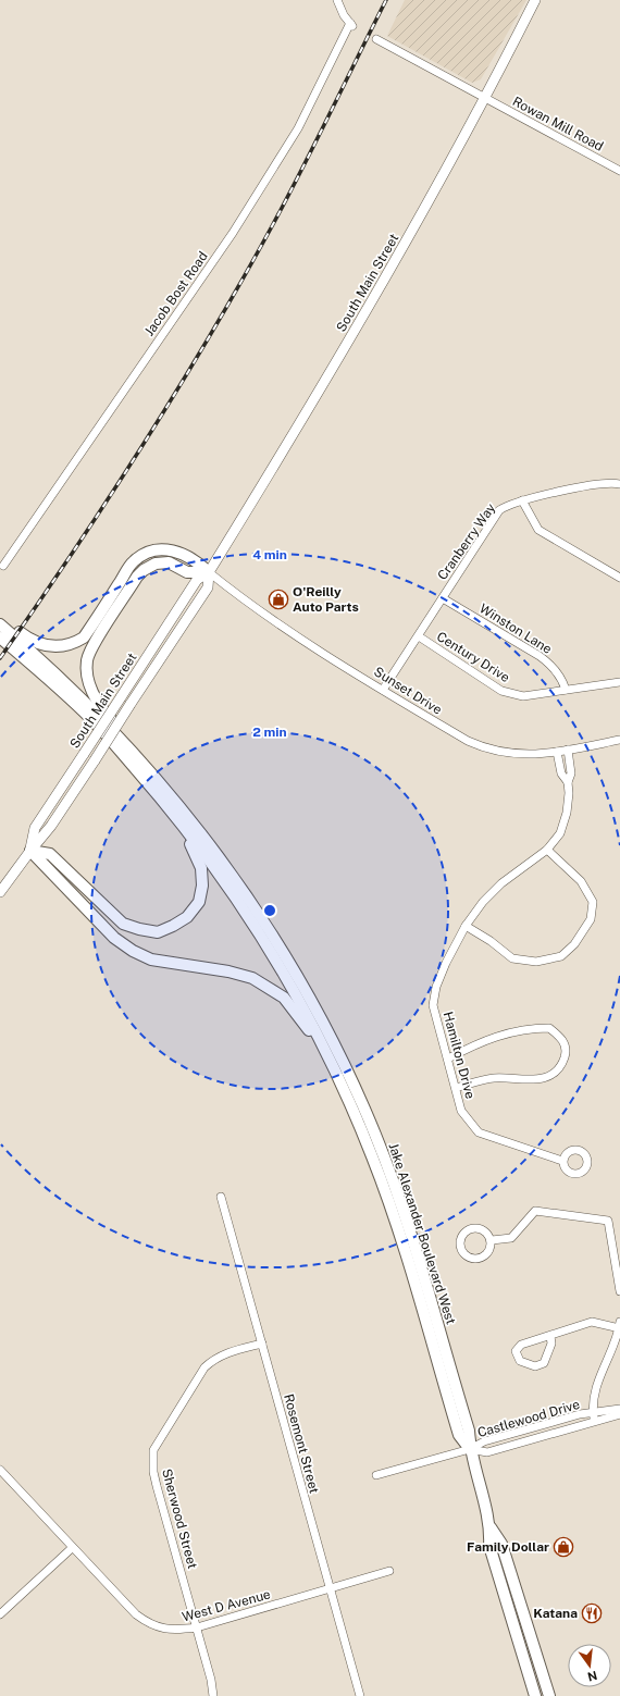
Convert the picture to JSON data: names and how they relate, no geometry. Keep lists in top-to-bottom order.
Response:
{
  "streets": {
    "highway": ["Jake Alexander Boulevard West"],
    "main road": ["South Main Street"],
    "street": [
      "Rowan Mill Road",
      "Jacob Bost Road",
      "Cranberry Way",
      "Winston Lane",
      "Century Drive",
      "Sunset Drive",
      "Hamilton Drive",
      "Castlewood Drive",
      "Rosemont Street",
      "Sherwood Street",
      "West D Avenue"
    ]
  },
  "crossings": [
    ["Rowan Mill Road", "South Main Street"],
    ["South Main Street", "Sunset Drive"],
    ["Cranberry Way", "Winston Lane"],
    ["Cranberry Way", "Century Drive"],
    ["Cranberry Way", "Sunset Drive"],
    ["Winston Lane", "Century Drive"],
    ["Sunset Drive", "Hamilton Drive"],
    ["Jake Alexander Boulevard West", "Castlewood Drive"],
    ["Rosemont Street", "Sherwood Street"],
    ["Rosemont Street", "West D Avenue"],
    ["Sherwood Street", "West D Avenue"]
  ],
  "places": {
    "shop": ["O'Reilly Auto Parts", "Family Dollar"],
    "restaurant": ["Katana"]
  },
  "north": "bottom",
  "rings": ["4 min", "2 min"]
}
